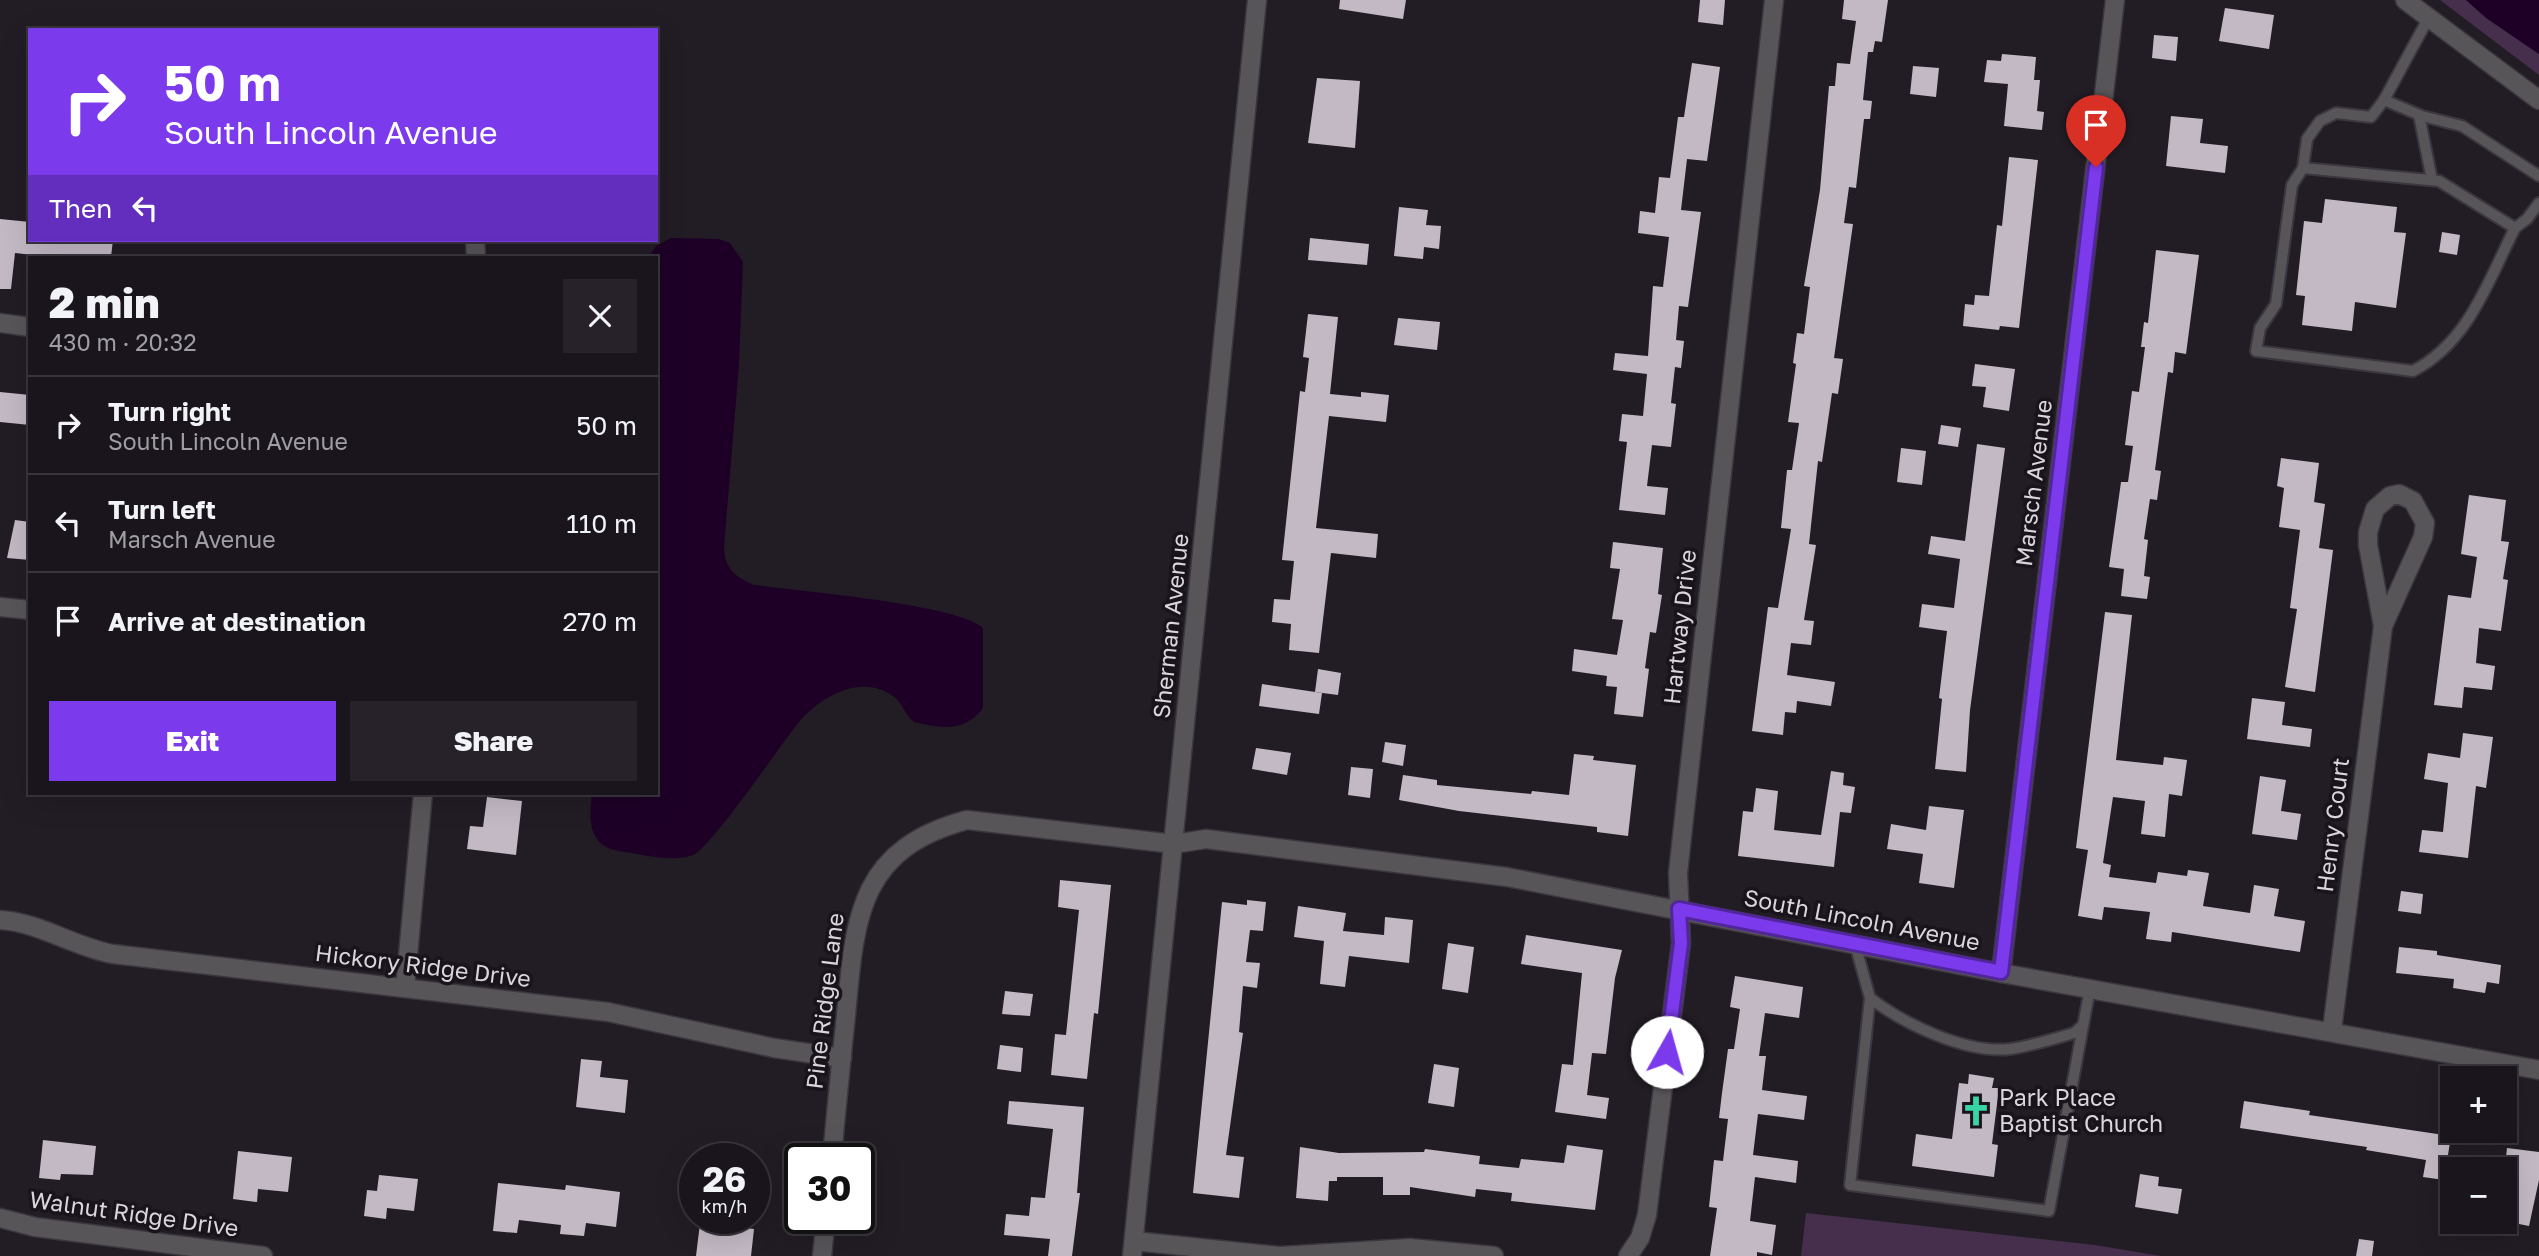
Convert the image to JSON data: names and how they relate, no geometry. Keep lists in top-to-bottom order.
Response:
{
  "streets": {
    "street": [
      "Marsch Avenue",
      "Sherman Avenue",
      "Hartway Drive",
      "Henry Court",
      "South Lincoln Avenue",
      "Hickory Ridge Drive",
      "Pine Ridge Lane",
      "Walnut Ridge Drive"
    ]
  },
  "crossings": [
    ["Marsch Avenue", "South Lincoln Avenue"],
    ["Sherman Avenue", "South Lincoln Avenue"],
    ["Sherman Avenue", "Pine Ridge Lane"],
    ["Hartway Drive", "South Lincoln Avenue"],
    ["Henry Court", "South Lincoln Avenue"],
    ["South Lincoln Avenue", "Pine Ridge Lane"],
    ["Hickory Ridge Drive", "Pine Ridge Lane"]
  ],
  "places": {
    "church": ["Park Place Baptist Church"]
  },
  "page": {
    "turn": ["50 m", "South Lincoln Avenue"],
    "then": "Then",
    "heading": ["2 min", "430 m · 20:32"],
    "list": [
      {
        "name": "Turn right",
        "note": "South Lincoln Avenue",
        "value": "50 m"
      },
      {
        "name": "Turn left",
        "note": "Marsch Avenue",
        "value": "110 m"
      },
      {
        "name": "Arrive at destination",
        "value": "270 m"
      }
    ],
    "buttons": ["Exit", "Share"],
    "map_buttons": ["+", "−"],
    "speed": "26 km/h",
    "limit": "30"
  }
}
